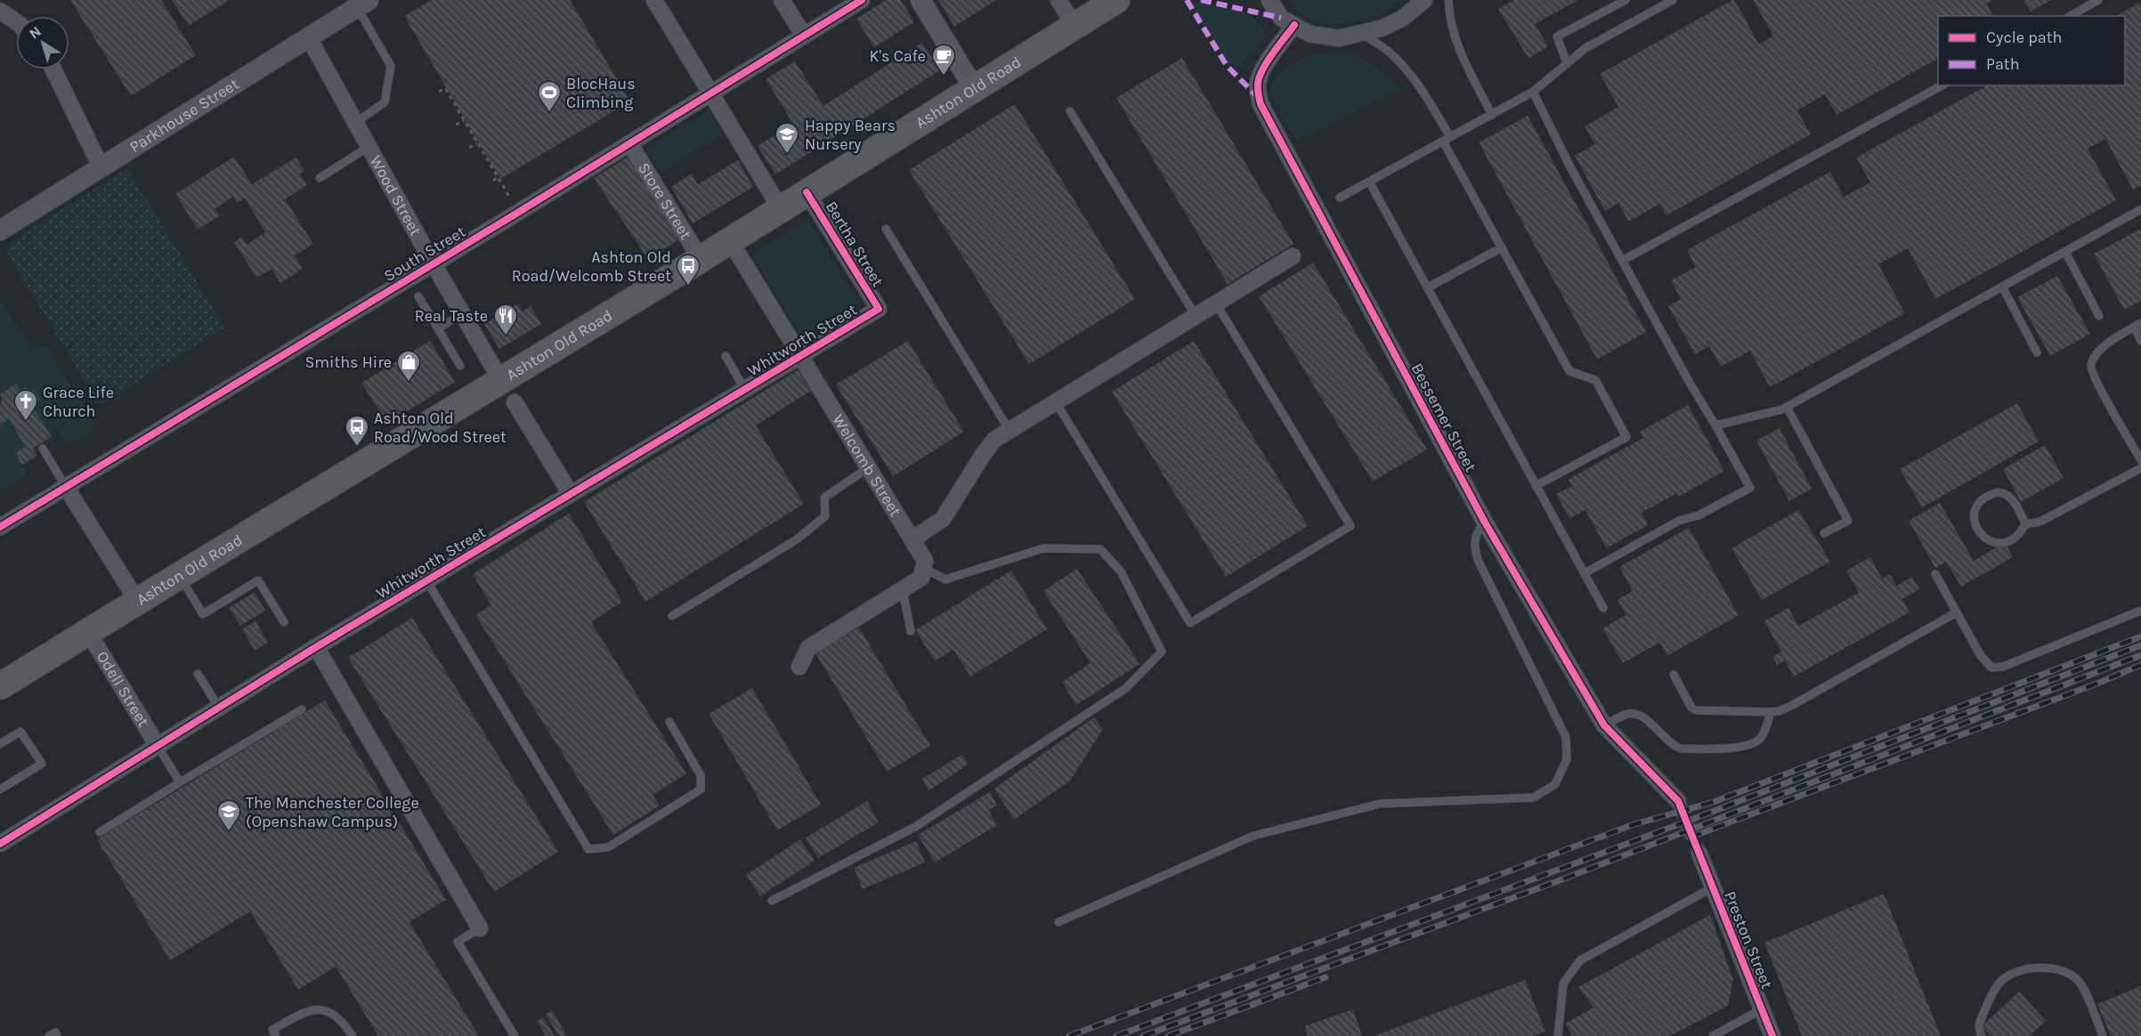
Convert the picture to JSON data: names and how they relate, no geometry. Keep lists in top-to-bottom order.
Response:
{
  "streets": {
    "highway": ["Ashton Old Road"],
    "street": [
      "Parkhouse Street",
      "Wood Street",
      "Store Street",
      "Bertha Street",
      "South Street",
      "Whitworth Street",
      "Bessemer Street",
      "Welcomb Street",
      "Odell Street",
      "Preston Street"
    ]
  },
  "crossings": [
    ["Ashton Old Road", "Wood Street"],
    ["Ashton Old Road", "Store Street"],
    ["Ashton Old Road", "Bertha Street"],
    ["Ashton Old Road", "Welcomb Street"],
    ["Ashton Old Road", "Odell Street"],
    ["Parkhouse Street", "Wood Street"],
    ["Wood Street", "South Street"],
    ["Wood Street", "Whitworth Street"],
    ["Store Street", "South Street"],
    ["Bertha Street", "Whitworth Street"],
    ["Whitworth Street", "Welcomb Street"],
    ["Whitworth Street", "Odell Street"]
  ],
  "places": {
    "cafe": ["K's Cafe"],
    "sports": ["BlocHaus Climbing"],
    "school or university": ["Happy Bears Nursery", "The Manchester College (Openshaw Campus)"],
    "bus stop": ["Ashton Old Road/Welcomb Street", "Ashton Old Road/Wood Street"],
    "restaurant": ["Real Taste"],
    "shop": ["Smiths Hire"],
    "church": ["Grace Life Church"]
  },
  "legend": ["Cycle path", "Path"],
  "north": "top left"
}
